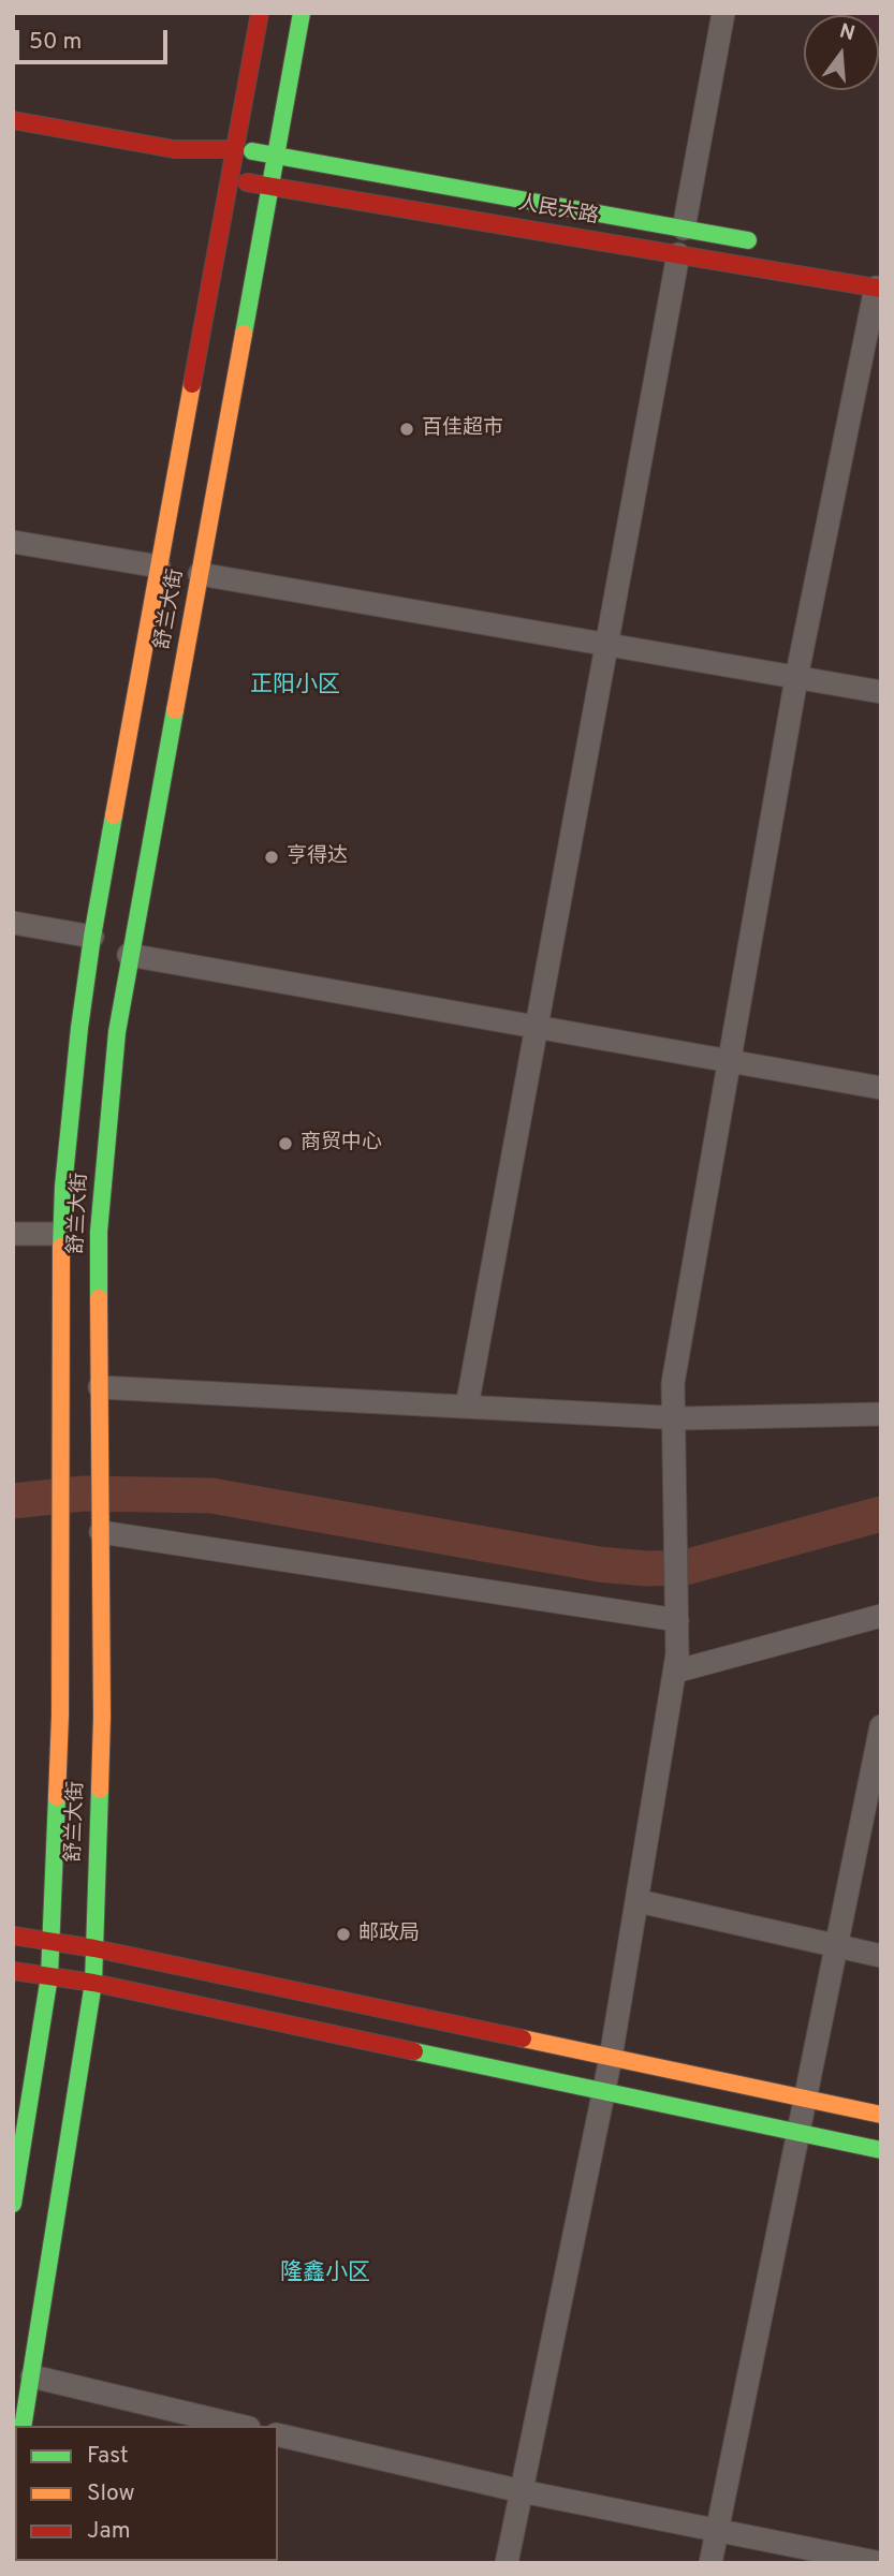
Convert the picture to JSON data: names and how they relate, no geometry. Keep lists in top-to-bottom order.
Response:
{
  "streets": {
    "main road": ["人民大路", "舒兰大街"]
  },
  "crossings": [
    ["人民大路", "舒兰大街"]
  ],
  "districts": ["正阳小区", "隆鑫小区"],
  "places": [
    "百佳超市",
    "亨得达",
    "商贸中心",
    "邮政局"
  ],
  "legend": ["Fast", "Slow", "Jam"],
  "scale_bar": "50 m",
  "north": "top"
}
